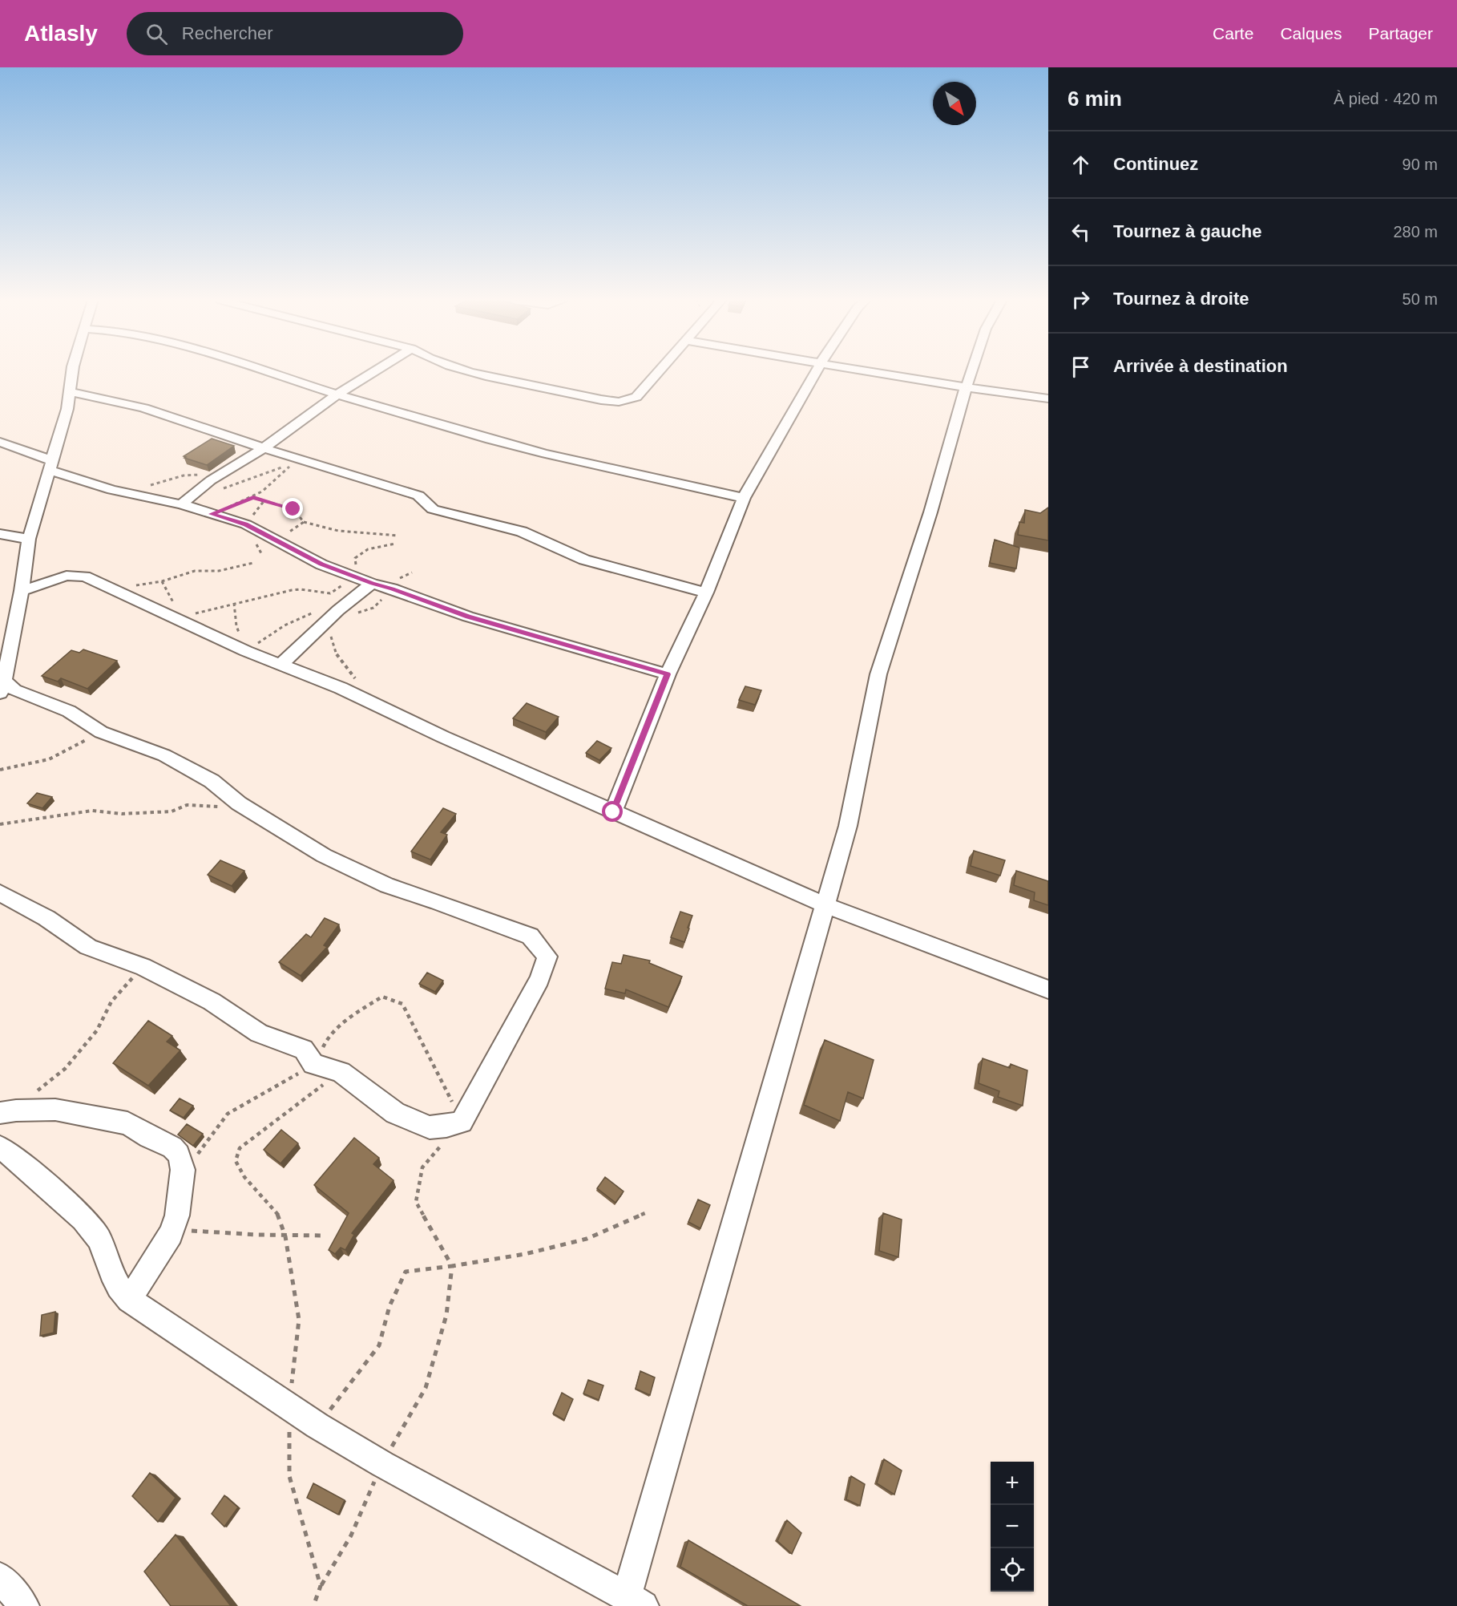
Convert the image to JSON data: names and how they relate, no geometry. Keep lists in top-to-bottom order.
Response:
{
  "north": "bottom right",
  "page": {
    "header": "Atlasly",
    "search": "Rechercher",
    "nav": ["Carte", "Calques", "Partager"],
    "heading": ["6 min", "À pied · 420 m"],
    "list": [
      ["Continuez", "90 m"],
      ["Tournez à gauche", "280 m"],
      ["Tournez à droite", "50 m"],
      "Arrivée à destination"
    ],
    "map_buttons": ["+", "−"]
  }
}
